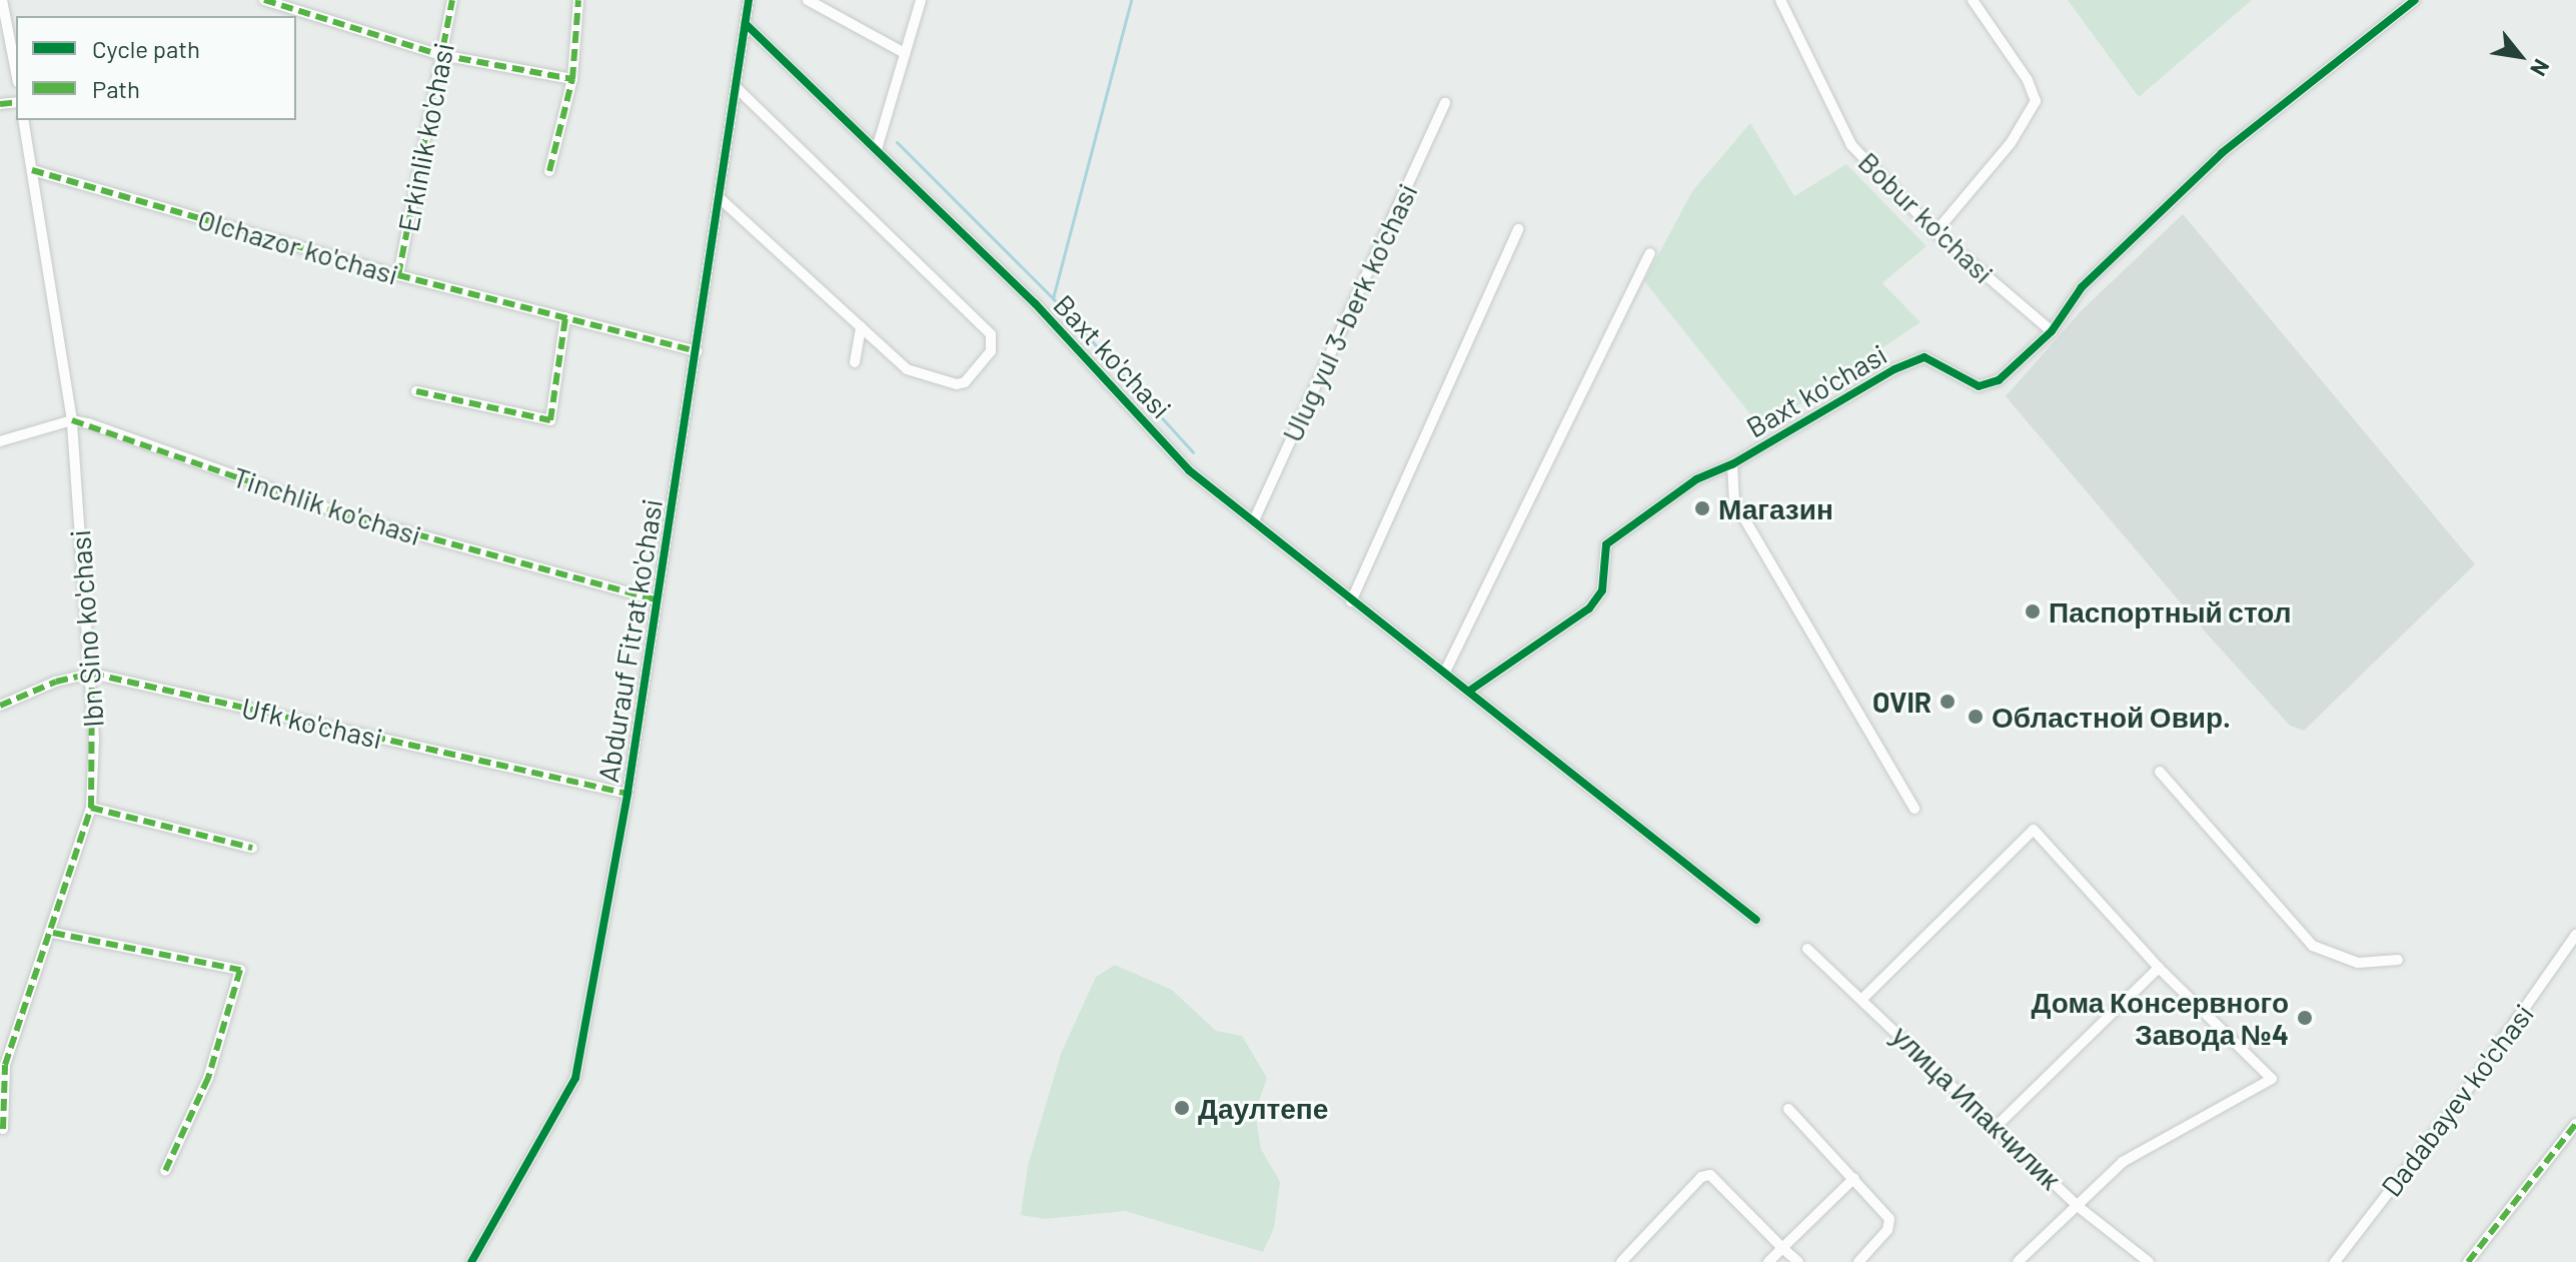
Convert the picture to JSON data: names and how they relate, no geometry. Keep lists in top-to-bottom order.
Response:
{
  "streets": {
    "street": [
      "Erkinlik ko'chasi",
      "Bobur ko'chasi",
      "Olchazor ko'chasi",
      "Ulug yul 3-berk ko'chasi",
      "Baxt ko'chasi",
      "Tinchlik ko'chasi",
      "Ibn Sino ko'chasi",
      "Abdurauf Fitrat ko'chasi",
      "Ufk ko'chasi",
      "Dadabayev ko'chasi",
      "улица Ипакчилик"
    ]
  },
  "crossings": [
    ["Erkinlik ko'chasi", "Olchazor ko'chasi"],
    ["Bobur ko'chasi", "Baxt ko'chasi"],
    ["Olchazor ko'chasi", "Ibn Sino ko'chasi"],
    ["Olchazor ko'chasi", "Abdurauf Fitrat ko'chasi"],
    ["Ulug yul 3-berk ko'chasi", "Baxt ko'chasi"],
    ["Baxt ko'chasi", "Abdurauf Fitrat ko'chasi"],
    ["Tinchlik ko'chasi", "Ibn Sino ko'chasi"],
    ["Tinchlik ko'chasi", "Abdurauf Fitrat ko'chasi"],
    ["Ibn Sino ko'chasi", "Ufk ko'chasi"],
    ["Abdurauf Fitrat ko'chasi", "Ufk ko'chasi"]
  ],
  "places": [
    "Магазин",
    "Паспортный стол",
    "OVIR",
    "Областной Овир.",
    "Дома Консервного Завода №4",
    "Даултепе"
  ],
  "legend": ["Cycle path", "Path"],
  "north": "bottom right"
}
